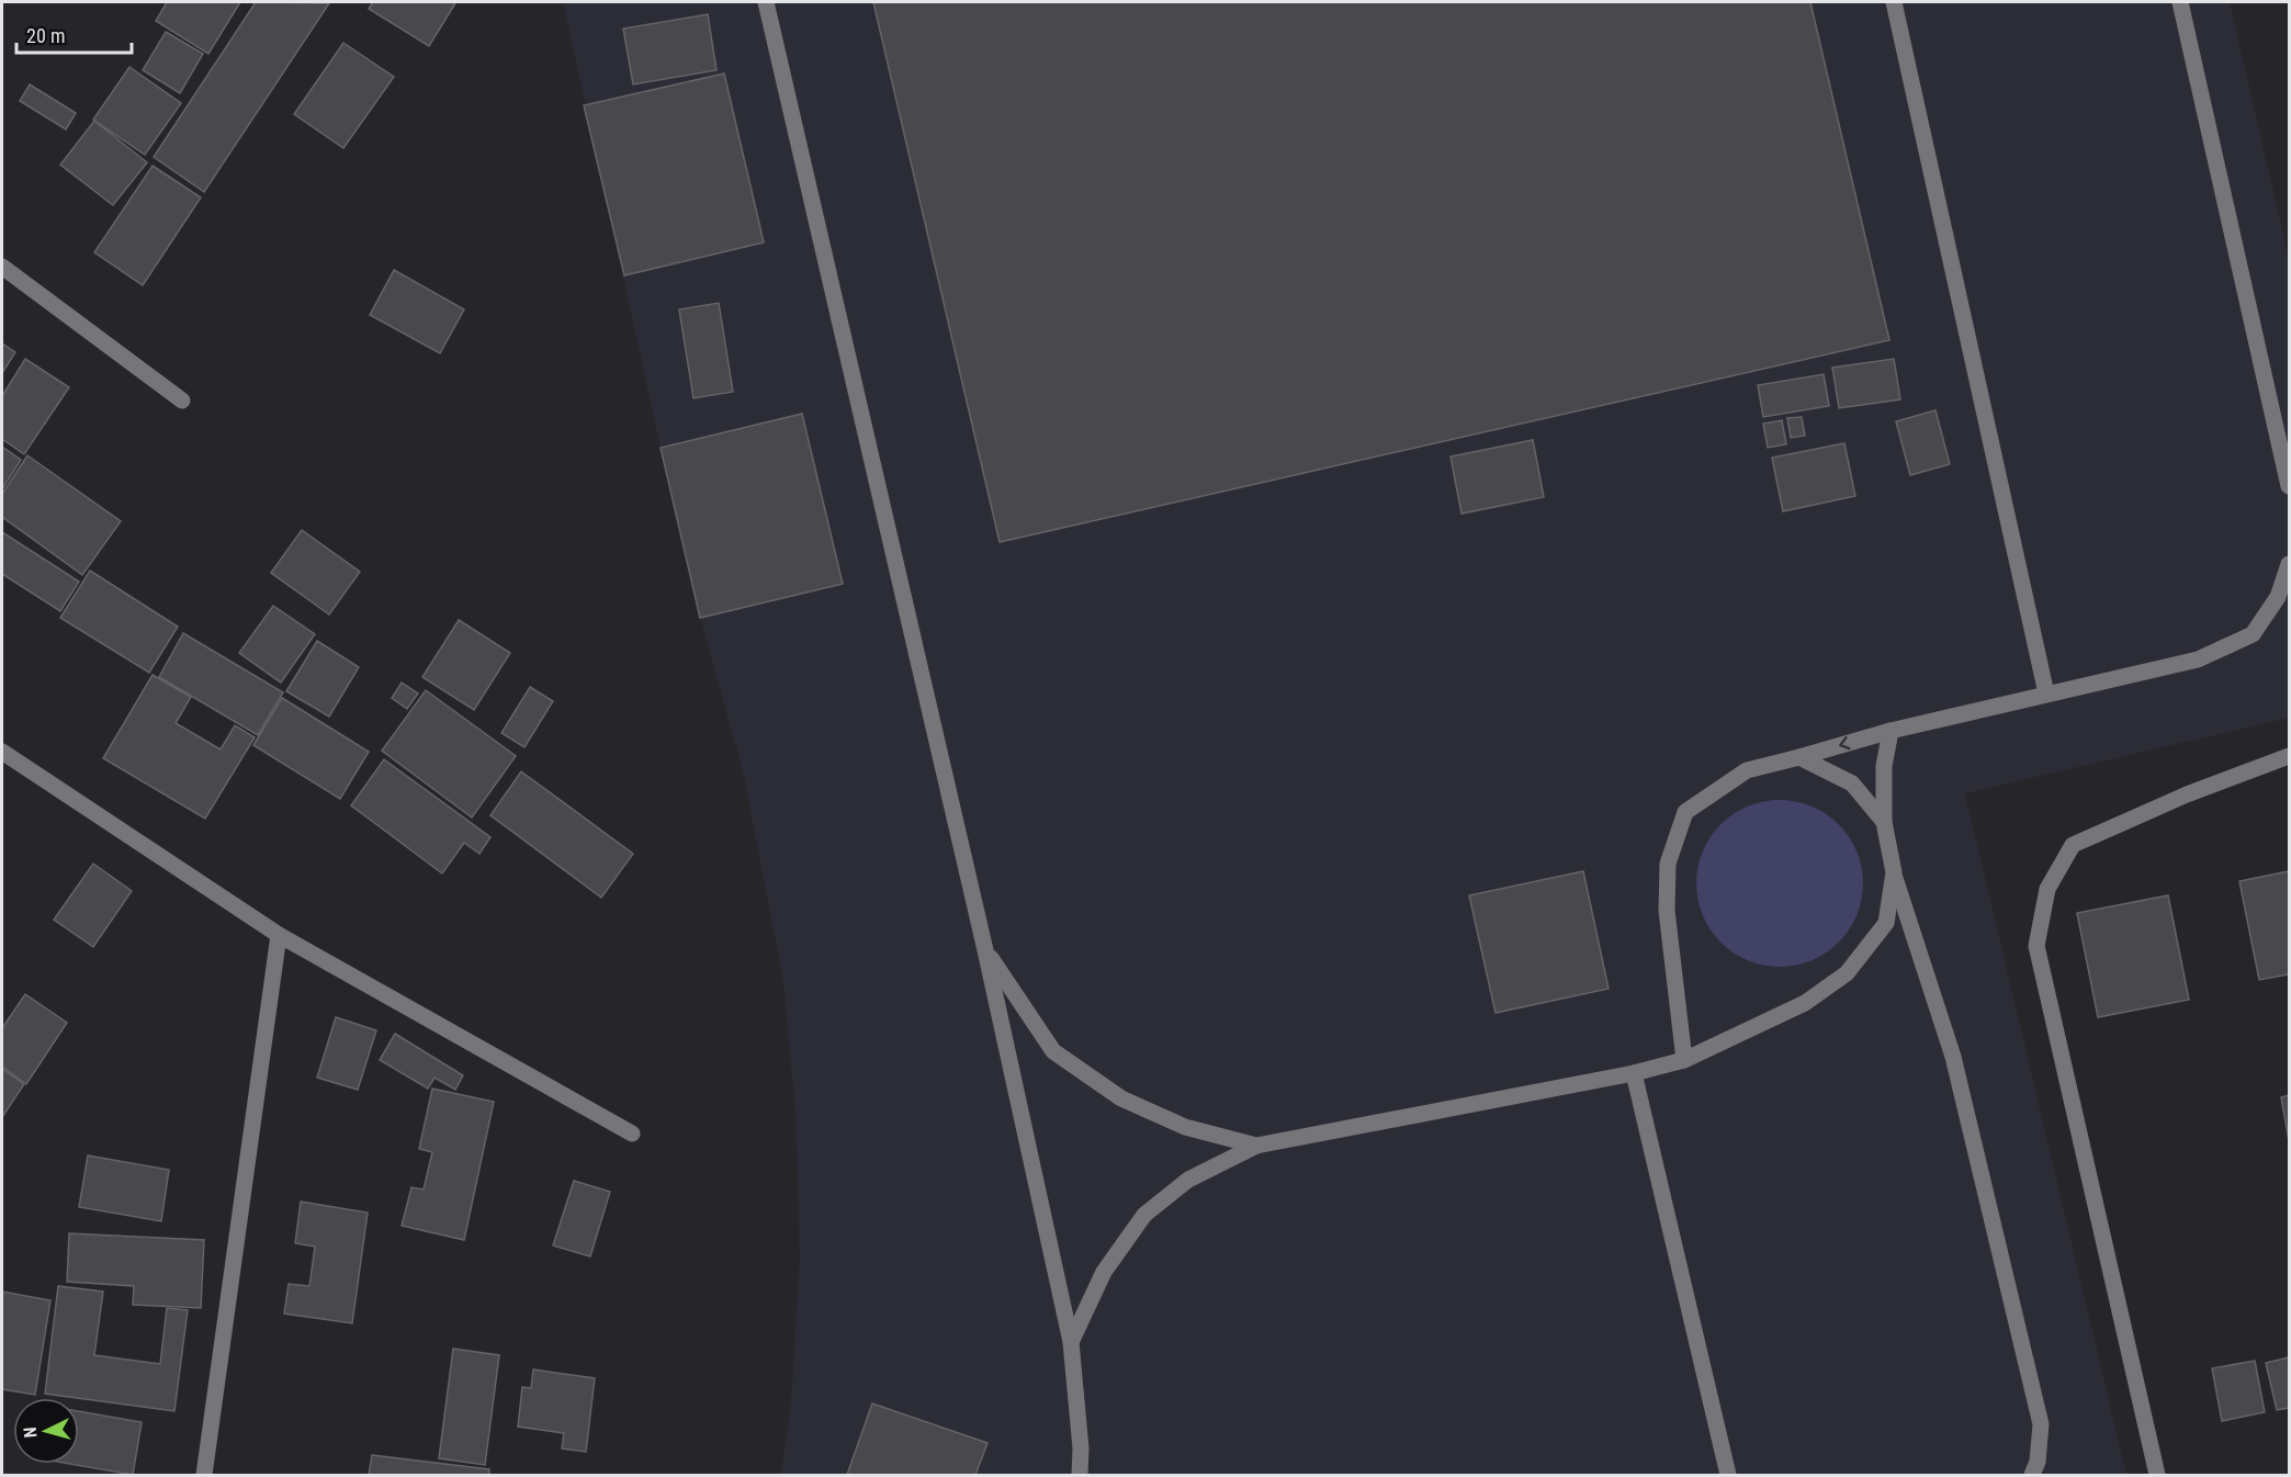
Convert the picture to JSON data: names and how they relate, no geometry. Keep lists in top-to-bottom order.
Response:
{
  "scale_bar": "20 m",
  "north": "left"
}
